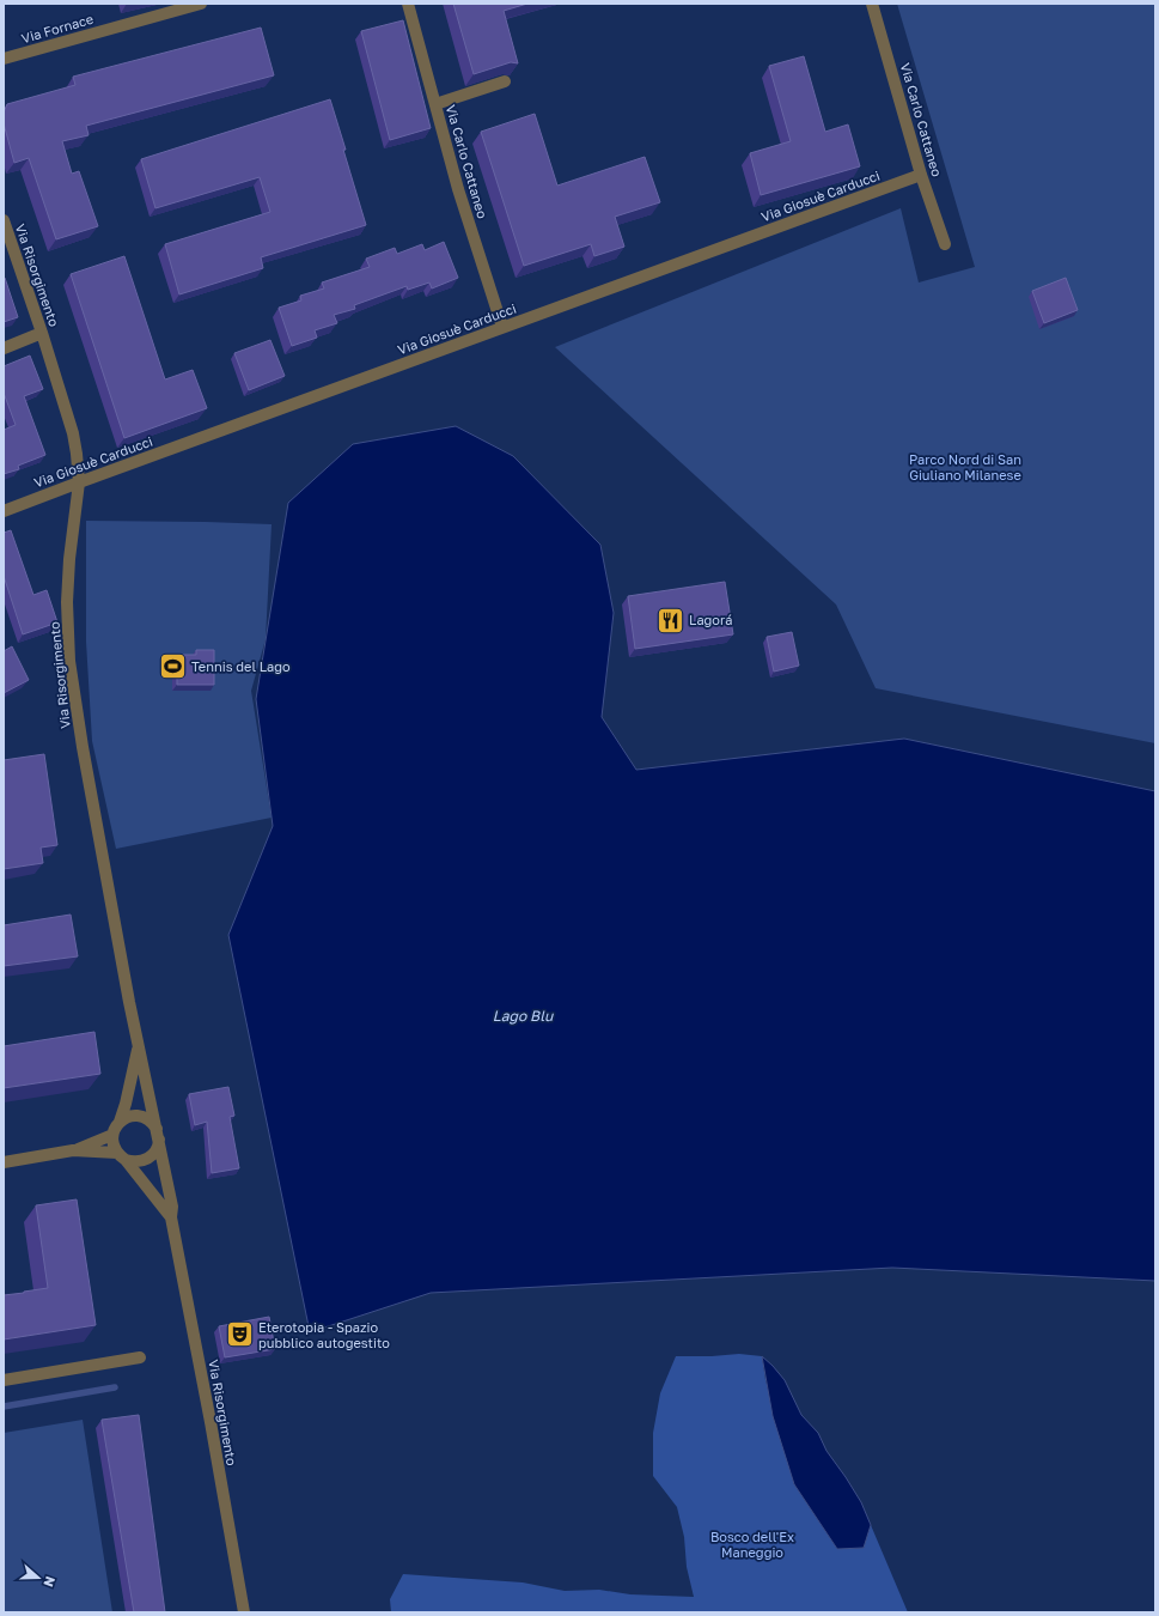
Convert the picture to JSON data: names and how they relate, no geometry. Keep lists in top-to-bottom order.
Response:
{
  "streets": {
    "street": [
      "Via Fornace",
      "Via Carlo Cattaneo",
      "Via Giosuè Carducci",
      "Via Risorgimento"
    ]
  },
  "crossings": [
    ["Via Carlo Cattaneo", "Via Giosuè Carducci"],
    ["Via Giosuè Carducci", "Via Risorgimento"]
  ],
  "water": ["Lago Blu"],
  "parks": ["Parco Nord di San Giuliano Milanese", "Bosco dell'Ex Maneggio"],
  "places": {
    "restaurant": ["Lagorá"],
    "sports": ["Tennis del Lago"],
    "theatre": ["Eterotopia - Spazio pubblico autogestito"]
  },
  "north": "right"
}
